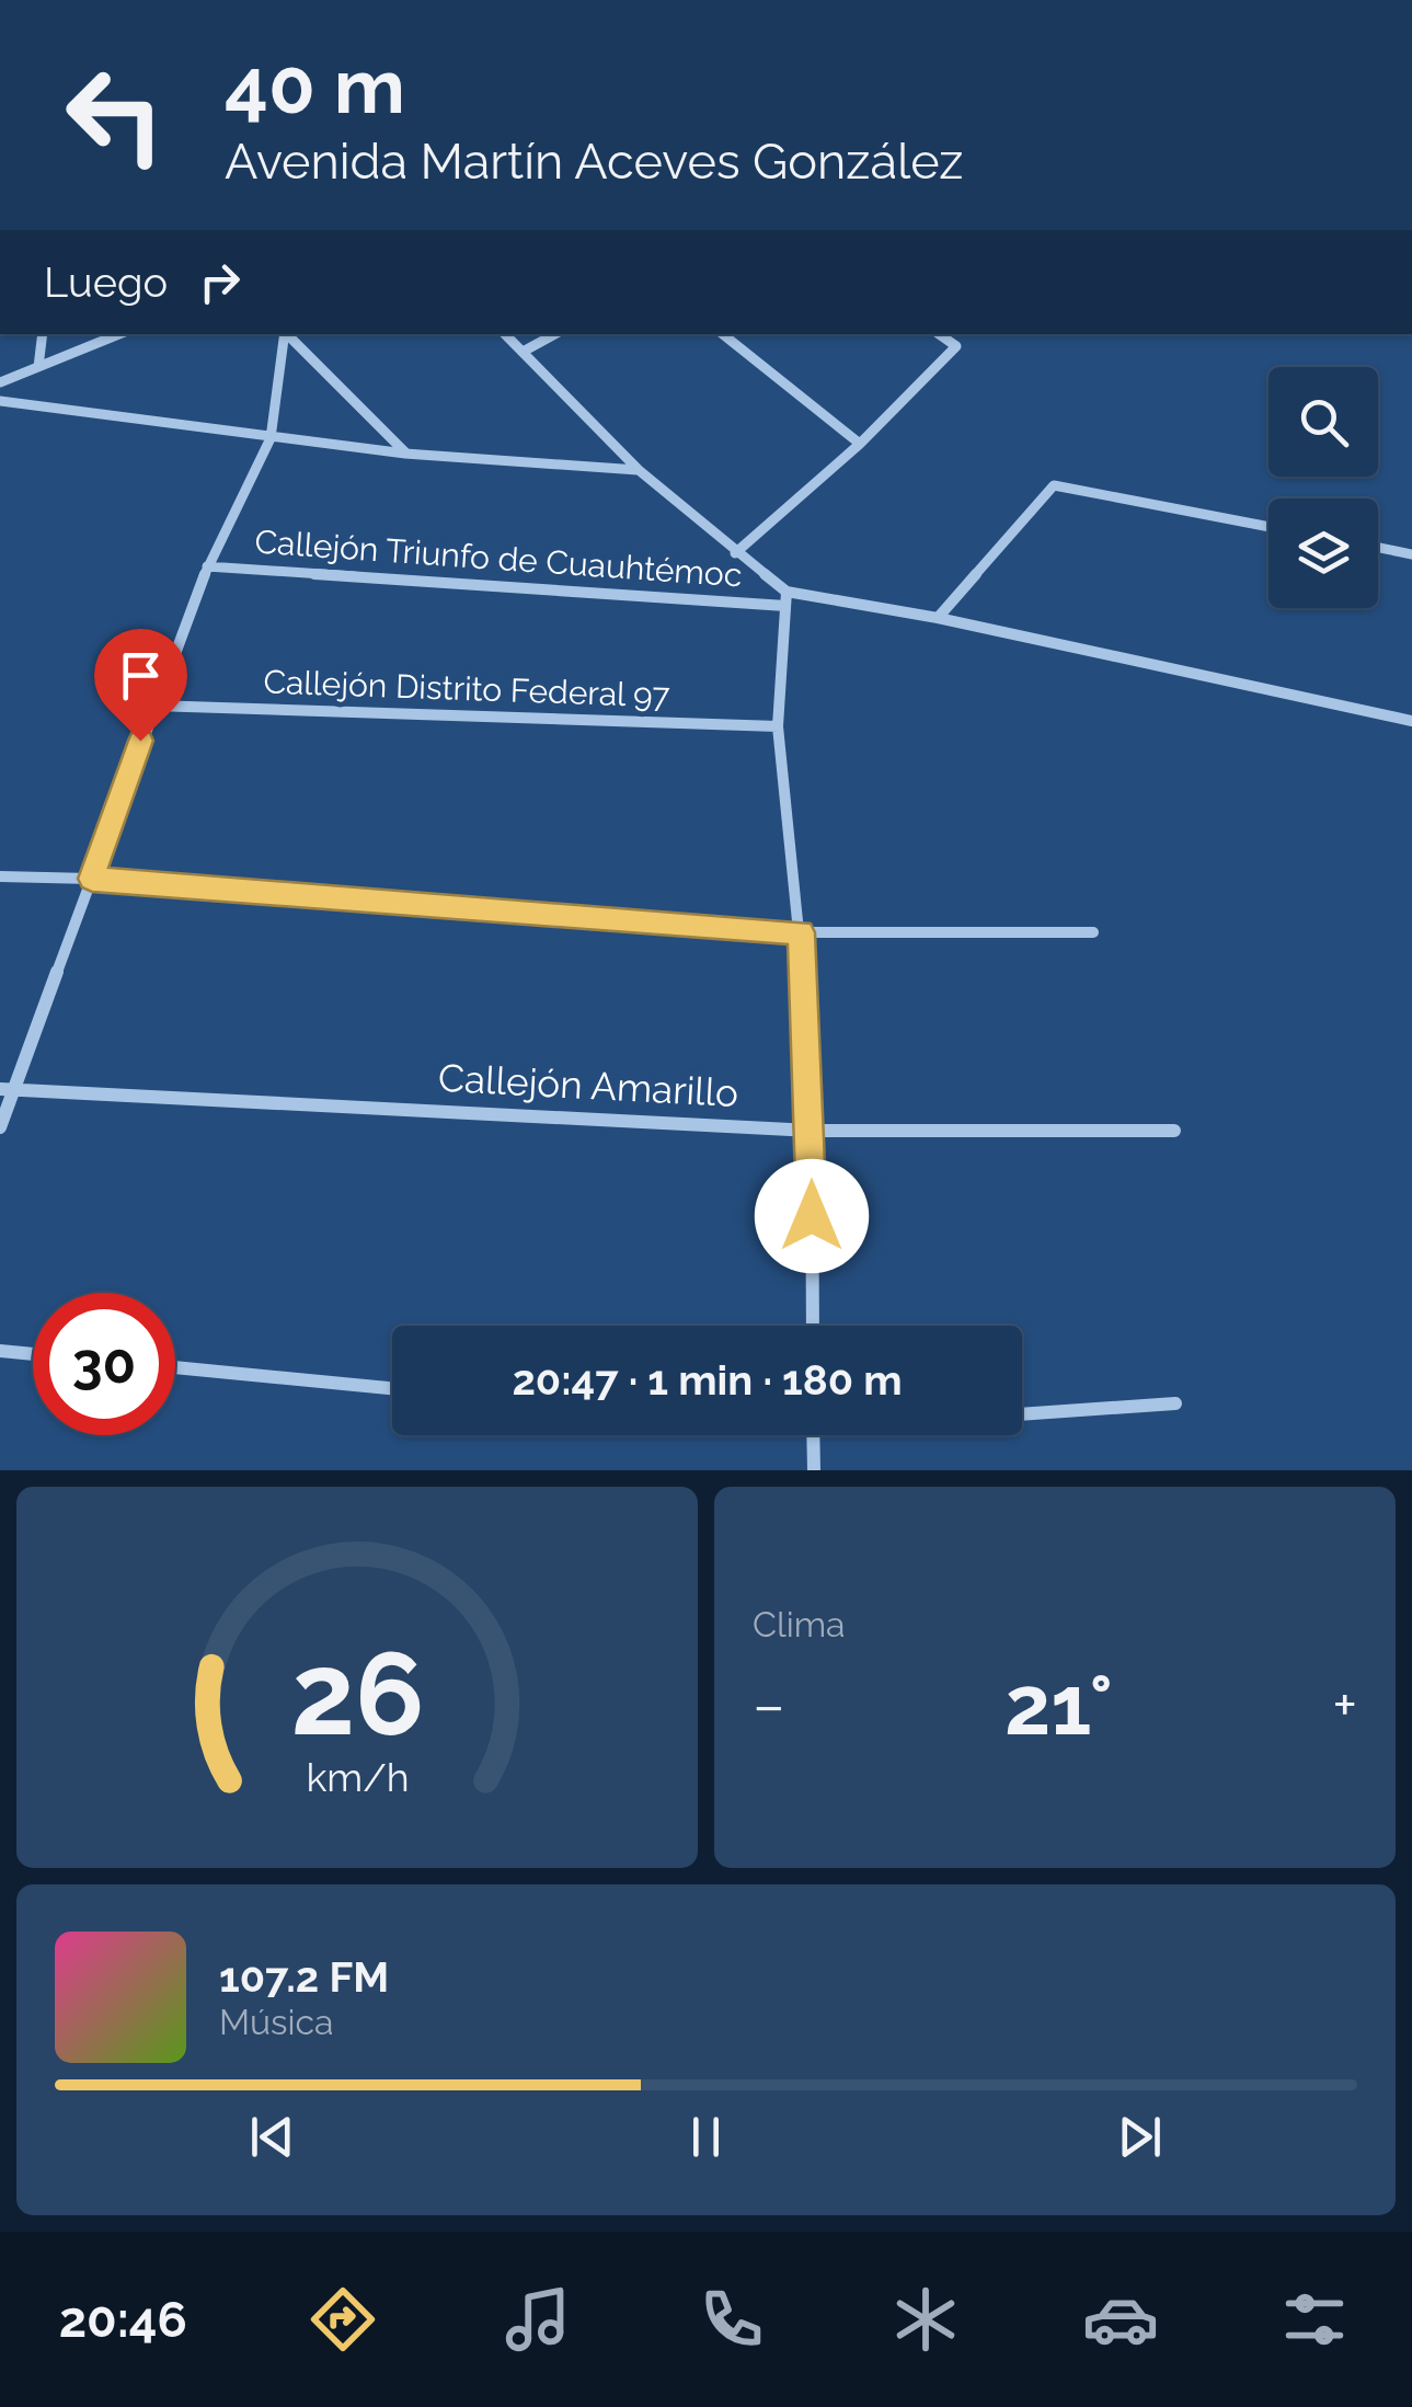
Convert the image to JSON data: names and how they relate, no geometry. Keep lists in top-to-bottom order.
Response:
{
  "streets": {
    "street": ["Callejón Triunfo de Cuauhtémoc", "Callejón Distrito Federal 97", "Callejón Amarillo"]
  },
  "page": {
    "turn": ["40 m", "Avenida Martín Aceves González"],
    "then": "Luego",
    "limit": "30",
    "trip": "20:47 · 1 min · 180 m",
    "tile": "Clima",
    "heat": ["−", "21°", "+"],
    "song": ["107.2 FM", "Música"],
    "tabs": "20:46",
    "gauge": ["26", "km/h"]
  }
}
